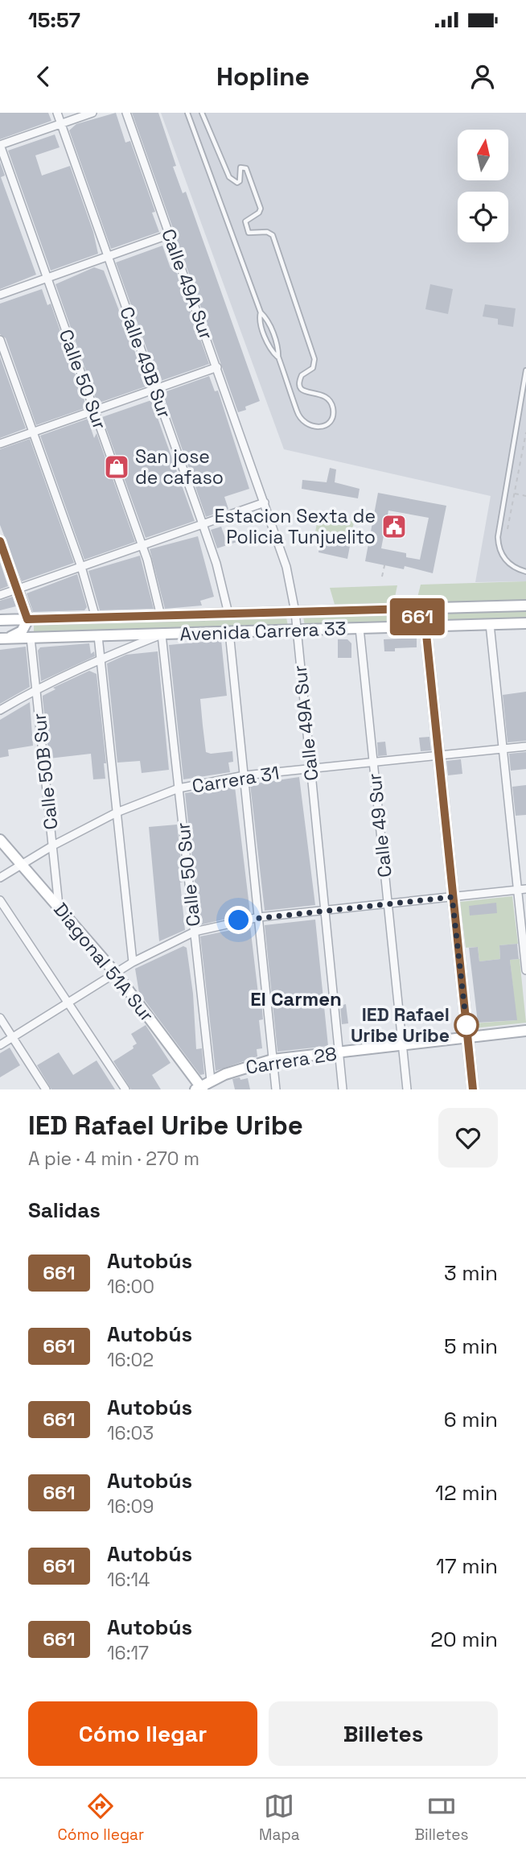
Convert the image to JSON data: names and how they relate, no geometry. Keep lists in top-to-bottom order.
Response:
{
  "streets": {
    "main road": ["Avenida Carrera 33", "Diagonal 51A Sur", "Carrera 28"],
    "street": [
      "Calle 49A Sur",
      "Calle 49B Sur",
      "Calle 50 Sur",
      "Calle 50B Sur",
      "Carrera 31",
      "Calle 49 Sur"
    ]
  },
  "crossings": [
    ["Calle 49A Sur", "Avenida Carrera 33"],
    ["Calle 49A Sur", "Carrera 31"],
    ["Calle 49A Sur", "Carrera 28"],
    ["Calle 49B Sur", "Avenida Carrera 33"],
    ["Calle 50 Sur", "Avenida Carrera 33"],
    ["Calle 50 Sur", "Carrera 31"],
    ["Calle 50 Sur", "Carrera 28"],
    ["Avenida Carrera 33", "Calle 50B Sur"],
    ["Avenida Carrera 33", "Calle 49 Sur"],
    ["Calle 50B Sur", "Carrera 31"],
    ["Calle 50B Sur", "Diagonal 51A Sur"],
    ["Carrera 31", "Calle 49 Sur"],
    ["Carrera 31", "Diagonal 51A Sur"],
    ["Calle 49 Sur", "Carrera 28"],
    ["Diagonal 51A Sur", "Carrera 28"]
  ],
  "districts": ["El Carmen"],
  "places": {
    "shop": ["San jose de cafaso"],
    "public building": ["Estacion Sexta de Policia Tunjuelito"],
    "other": ["IED Rafael Uribe Uribe"]
  },
  "lines": ["bus line 661"],
  "north": "top",
  "page": {
    "status": "15:57",
    "header": "Hopline",
    "on_map": "661",
    "heading": [
      ["IED Rafael Uribe Uribe", "A pie · 4 min · 270 m"],
      "Salidas"
    ],
    "list": [
      {
        "mark": "661",
        "name": "Autobús",
        "note": "16:00",
        "value": "3 min"
      },
      {
        "mark": "661",
        "name": "Autobús",
        "note": "16:02",
        "value": "5 min"
      },
      {
        "mark": "661",
        "name": "Autobús",
        "note": "16:03",
        "value": "6 min"
      },
      {
        "mark": "661",
        "name": "Autobús",
        "note": "16:09",
        "value": "12 min"
      },
      {
        "mark": "661",
        "name": "Autobús",
        "note": "16:14",
        "value": "17 min"
      },
      {
        "mark": "661",
        "name": "Autobús",
        "note": "16:17",
        "value": "20 min"
      }
    ],
    "buttons": ["Cómo llegar", "Billetes"],
    "tabs": ["Cómo llegar", "Mapa", "Billetes"]
  }
}
